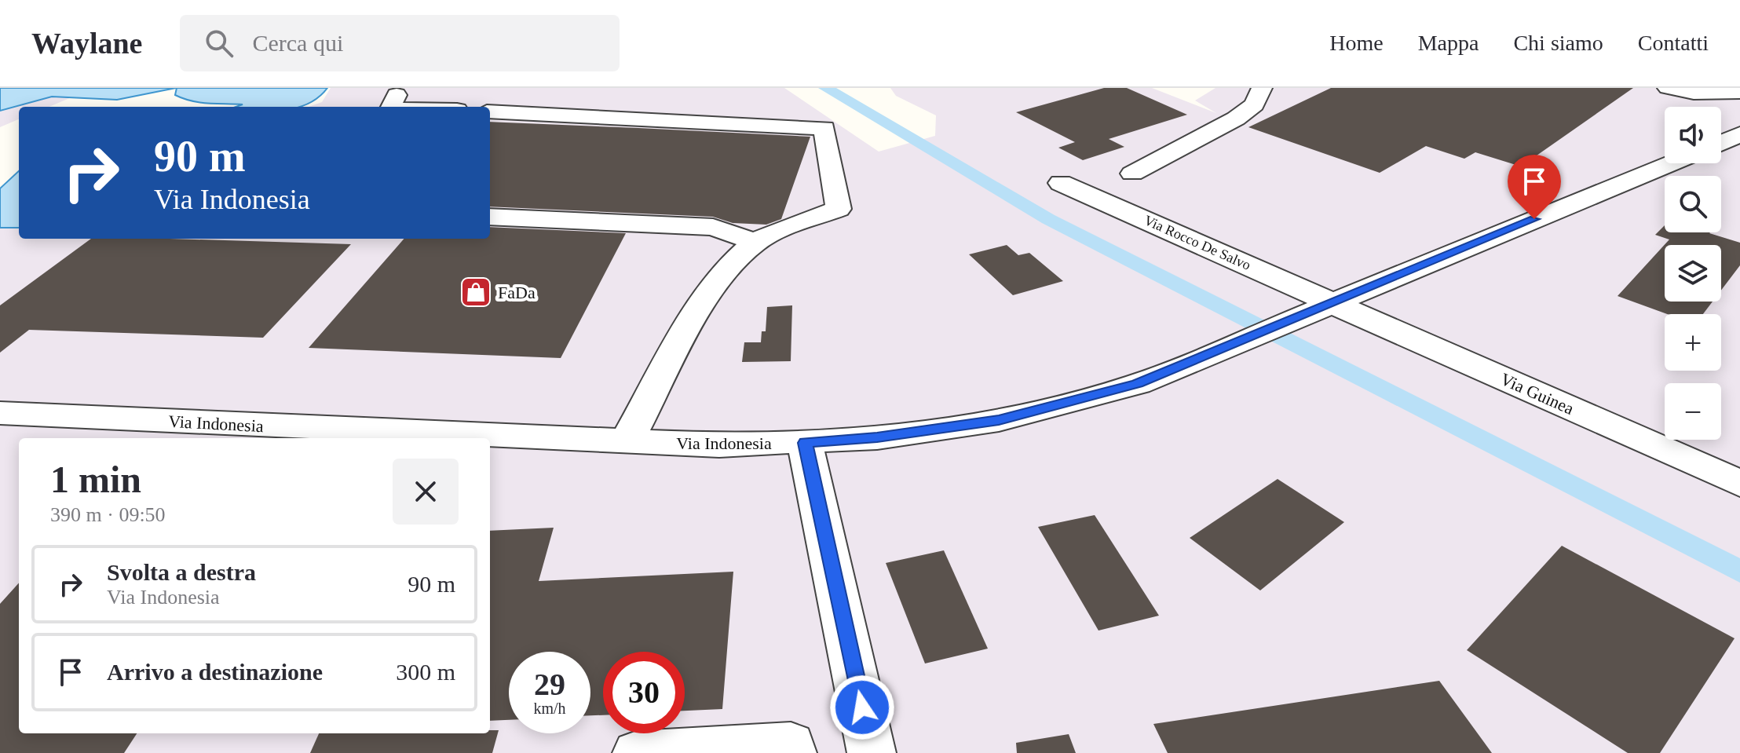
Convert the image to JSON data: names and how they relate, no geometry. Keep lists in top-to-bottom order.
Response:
{
  "streets": {
    "street": ["Via Rocco De Salvo", "Via Guinea", "Via Indonesia"]
  },
  "crossings": [
    ["Via Rocco De Salvo", "Via Guinea"],
    ["Via Rocco De Salvo", "Via Indonesia"],
    ["Via Guinea", "Via Indonesia"]
  ],
  "places": {
    "shop": ["FaDa"]
  },
  "page": {
    "header": "Waylane",
    "search": "Cerca qui",
    "nav": [
      "Home",
      "Mappa",
      "Chi siamo",
      "Contatti"
    ],
    "map_buttons": ["+", "−"],
    "turn": ["90 m", "Via Indonesia"],
    "heading": ["1 min", "390 m · 09:50"],
    "list": [
      {
        "name": "Svolta a destra",
        "note": "Via Indonesia",
        "value": "90 m"
      },
      {
        "name": "Arrivo a destinazione",
        "value": "300 m"
      }
    ],
    "speed": "29 km/h",
    "limit": "30"
  }
}
